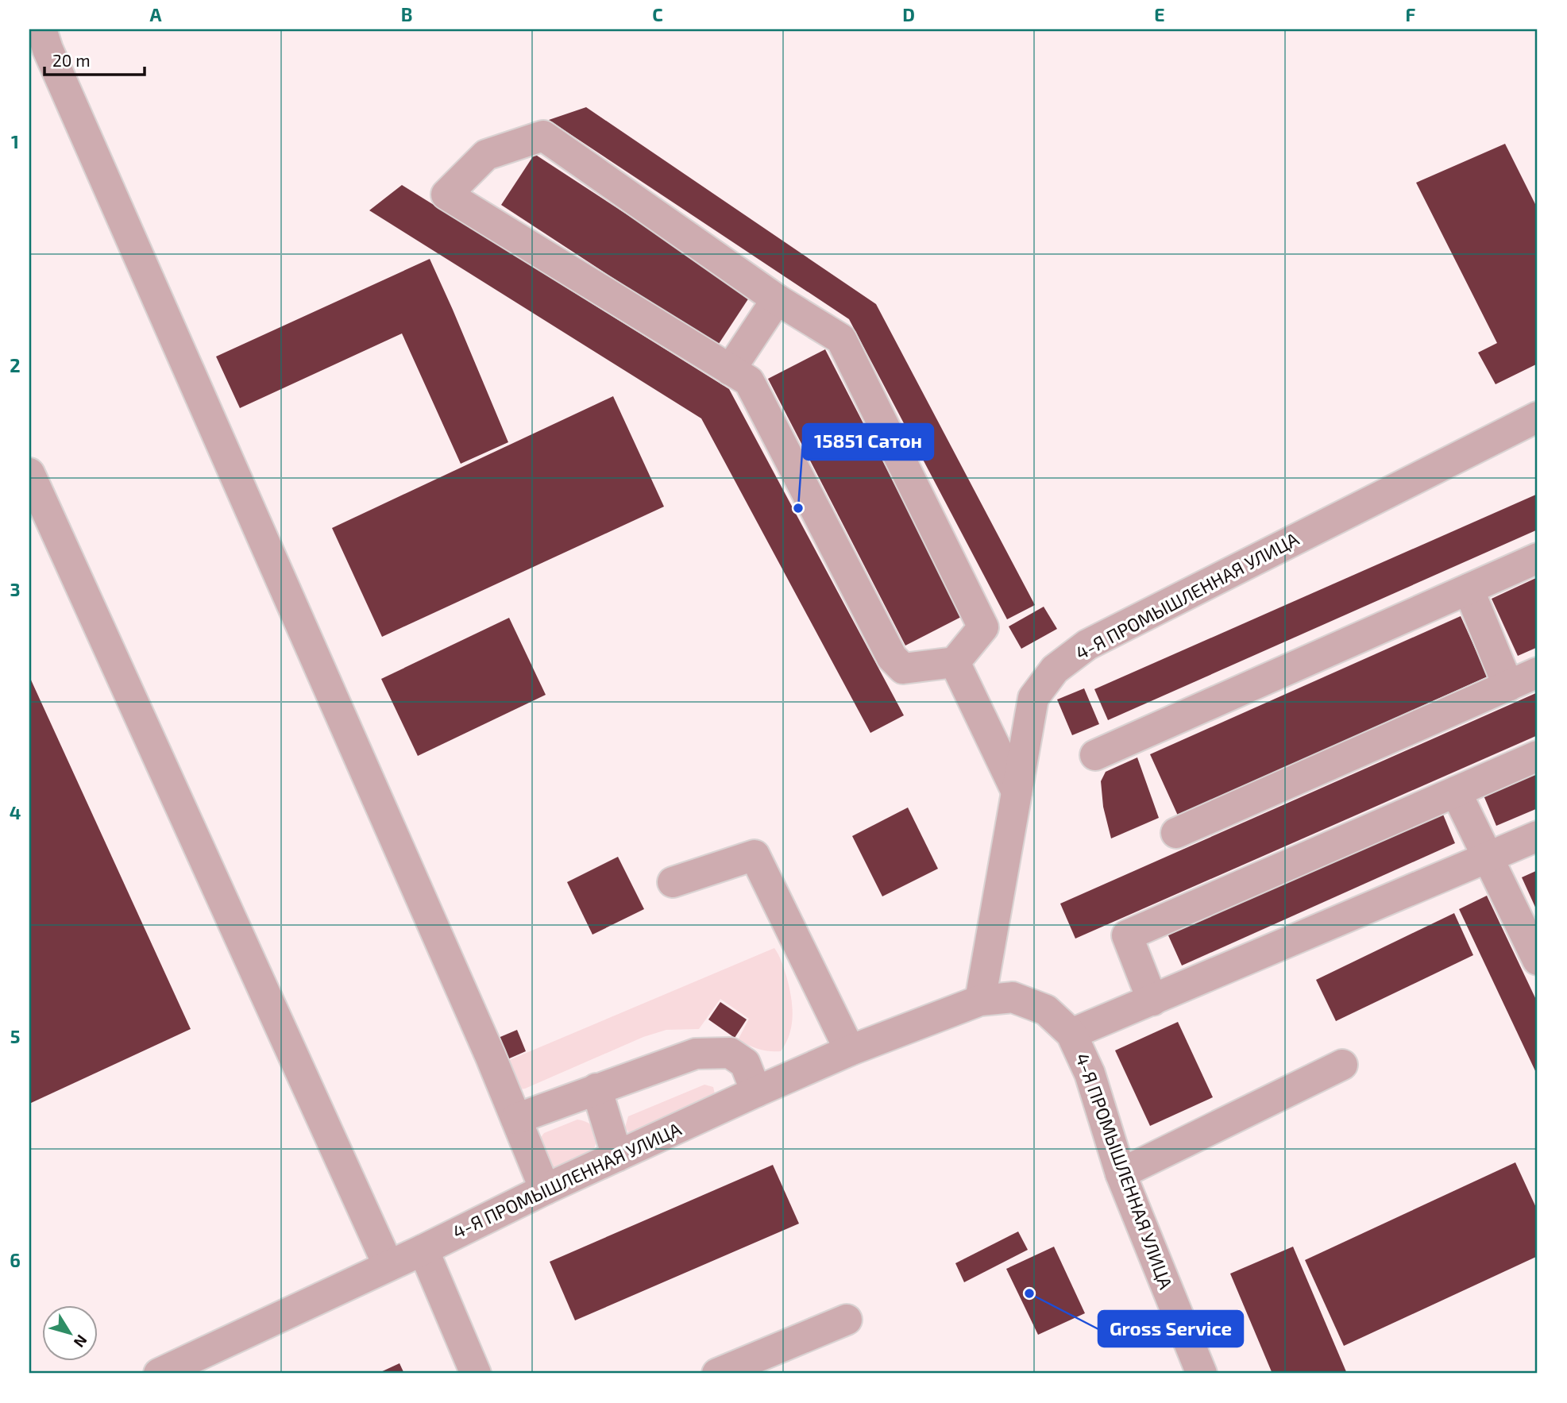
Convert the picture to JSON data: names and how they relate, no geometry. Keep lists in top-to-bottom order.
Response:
{
  "streets": {
    "street": ["4-Я ПРОМЫШЛЕННАЯ УЛИЦА"]
  },
  "places": ["15851 Сатон", "Gross Service"],
  "scale_bar": "20 m",
  "north": "bottom right",
  "grid": {
    "columns": [
      "A",
      "B",
      "C",
      "D",
      "E",
      "F"
    ],
    "rows": [
      "1",
      "2",
      "3",
      "4",
      "5",
      "6"
    ]
  }
}
